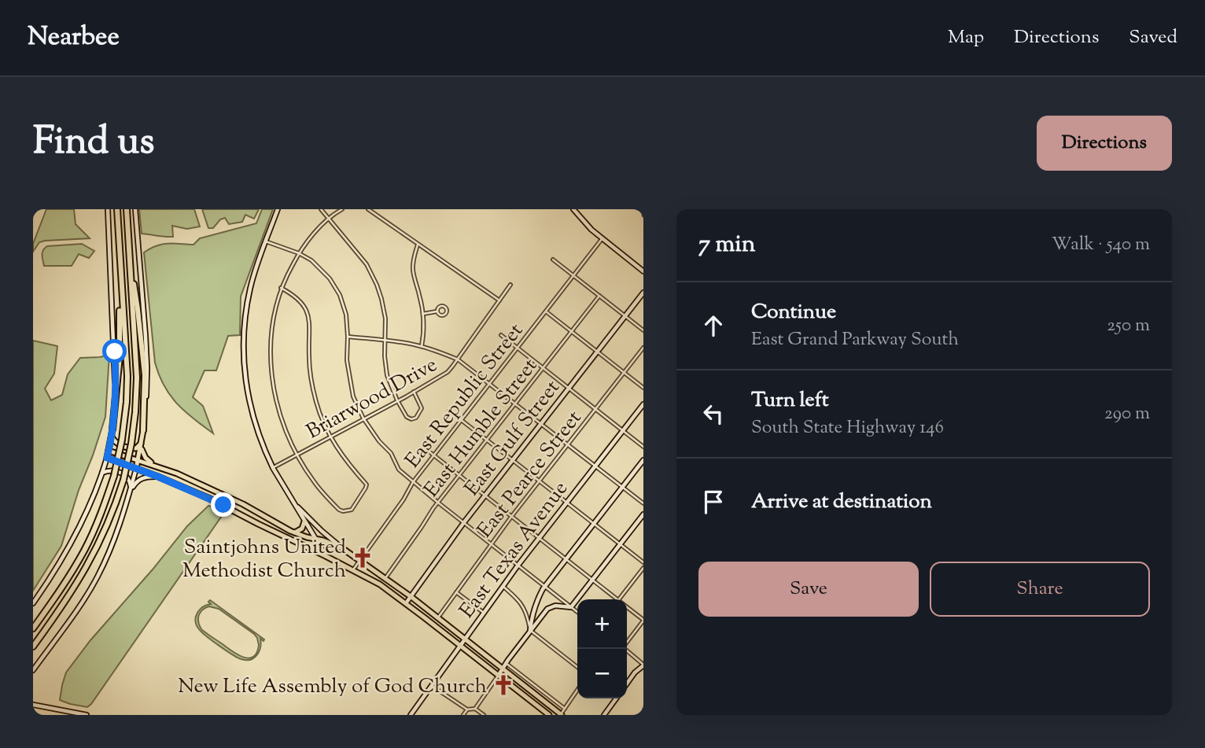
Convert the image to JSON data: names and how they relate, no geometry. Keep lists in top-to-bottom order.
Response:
{
  "streets": {
    "main road": ["East Gulf Street", "East Texas Avenue"],
    "street": [
      "East Republic Street",
      "Briarwood Drive",
      "East Humble Street",
      "East Pearce Street"
    ]
  },
  "places": {
    "church": ["Saintjohns United Methodist Church", "New Life Assembly of God Church"]
  },
  "page": {
    "header": "Nearbee",
    "nav": ["Map", "Directions", "Saved"],
    "title": "Find us",
    "buttons": [
      "Directions",
      ["Save", "Share"]
    ],
    "heading": ["7 min", "Walk · 540 m"],
    "list": [
      ["Continue", "East Grand Parkway South", "250 m"],
      ["Turn left", "South State Highway 146", "290 m"],
      "Arrive at destination"
    ],
    "map_buttons": ["+", "−"]
  }
}
